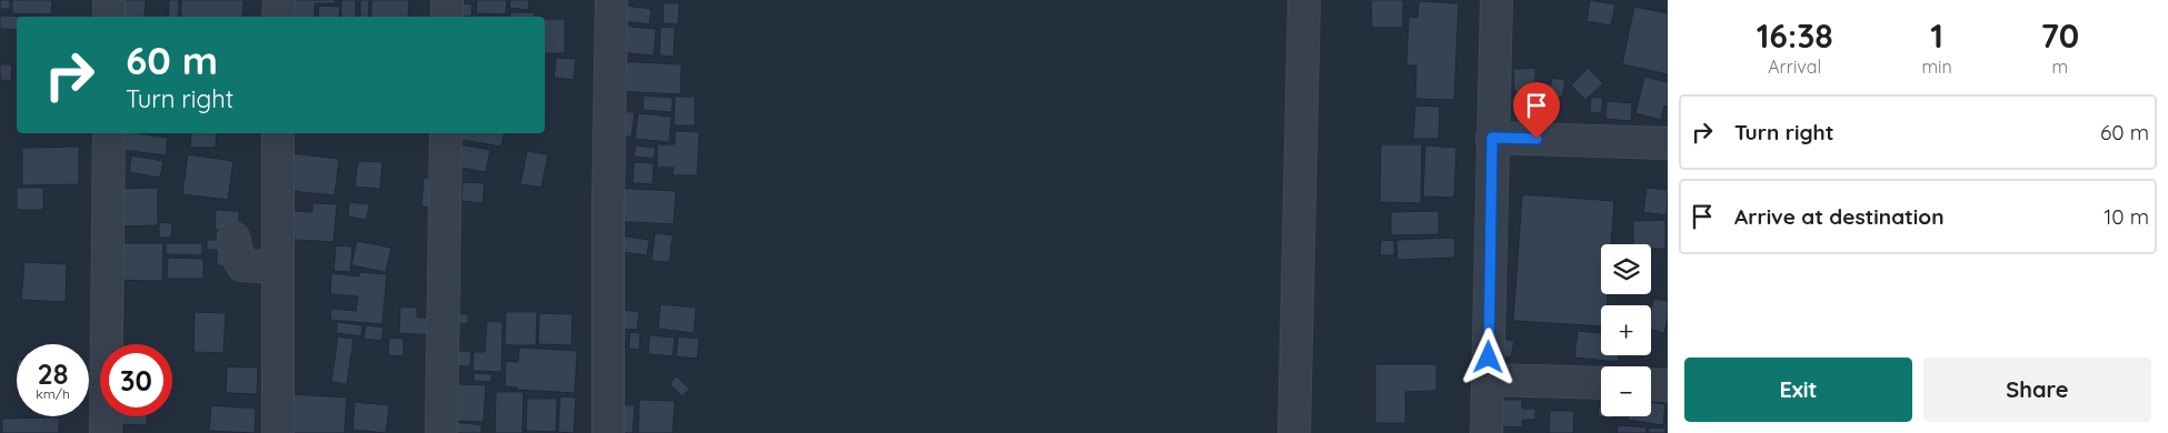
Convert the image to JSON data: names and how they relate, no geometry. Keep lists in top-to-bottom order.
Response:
{
  "page": {
    "eta": [
      "16:38",
      "Arrival",
      "1",
      "min",
      "70",
      "m"
    ],
    "turn": ["60 m", "Turn right"],
    "list": [
      {
        "name": "Turn right",
        "value": "60 m"
      },
      {
        "name": "Arrive at destination",
        "value": "10 m"
      }
    ],
    "map_buttons": ["+", "−"],
    "speed": "28 km/h",
    "limit": "30",
    "buttons": ["Exit", "Share"]
  }
}
